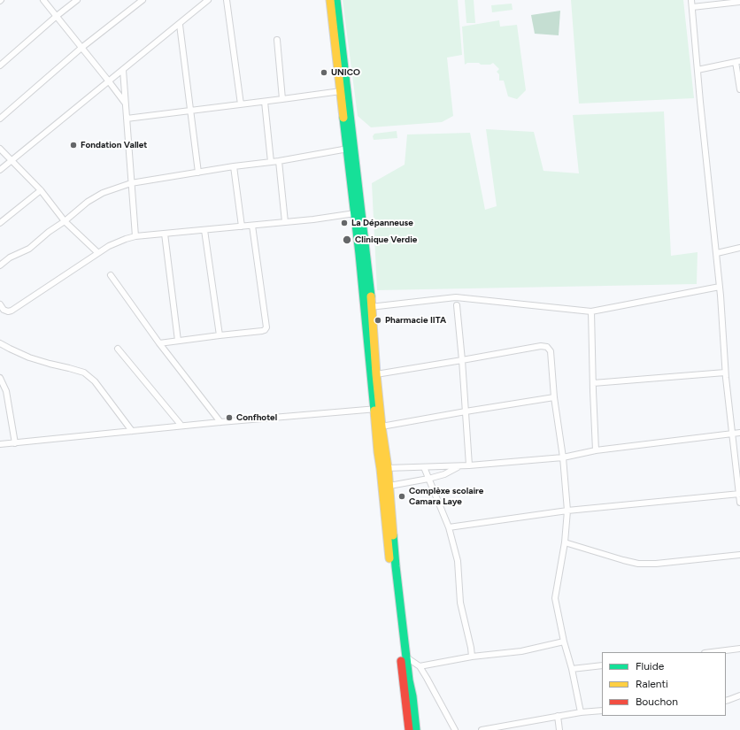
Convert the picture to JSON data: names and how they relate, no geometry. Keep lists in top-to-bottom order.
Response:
{
  "places": [
    "UNICO",
    "Fondation Vallet",
    "La Dépanneuse",
    "Clinique Verdie",
    "Pharmacie IITA",
    "Confhotel",
    "Complèxe scolaire Camara Laye"
  ],
  "legend": ["Fluide", "Ralenti", "Bouchon"]
}
